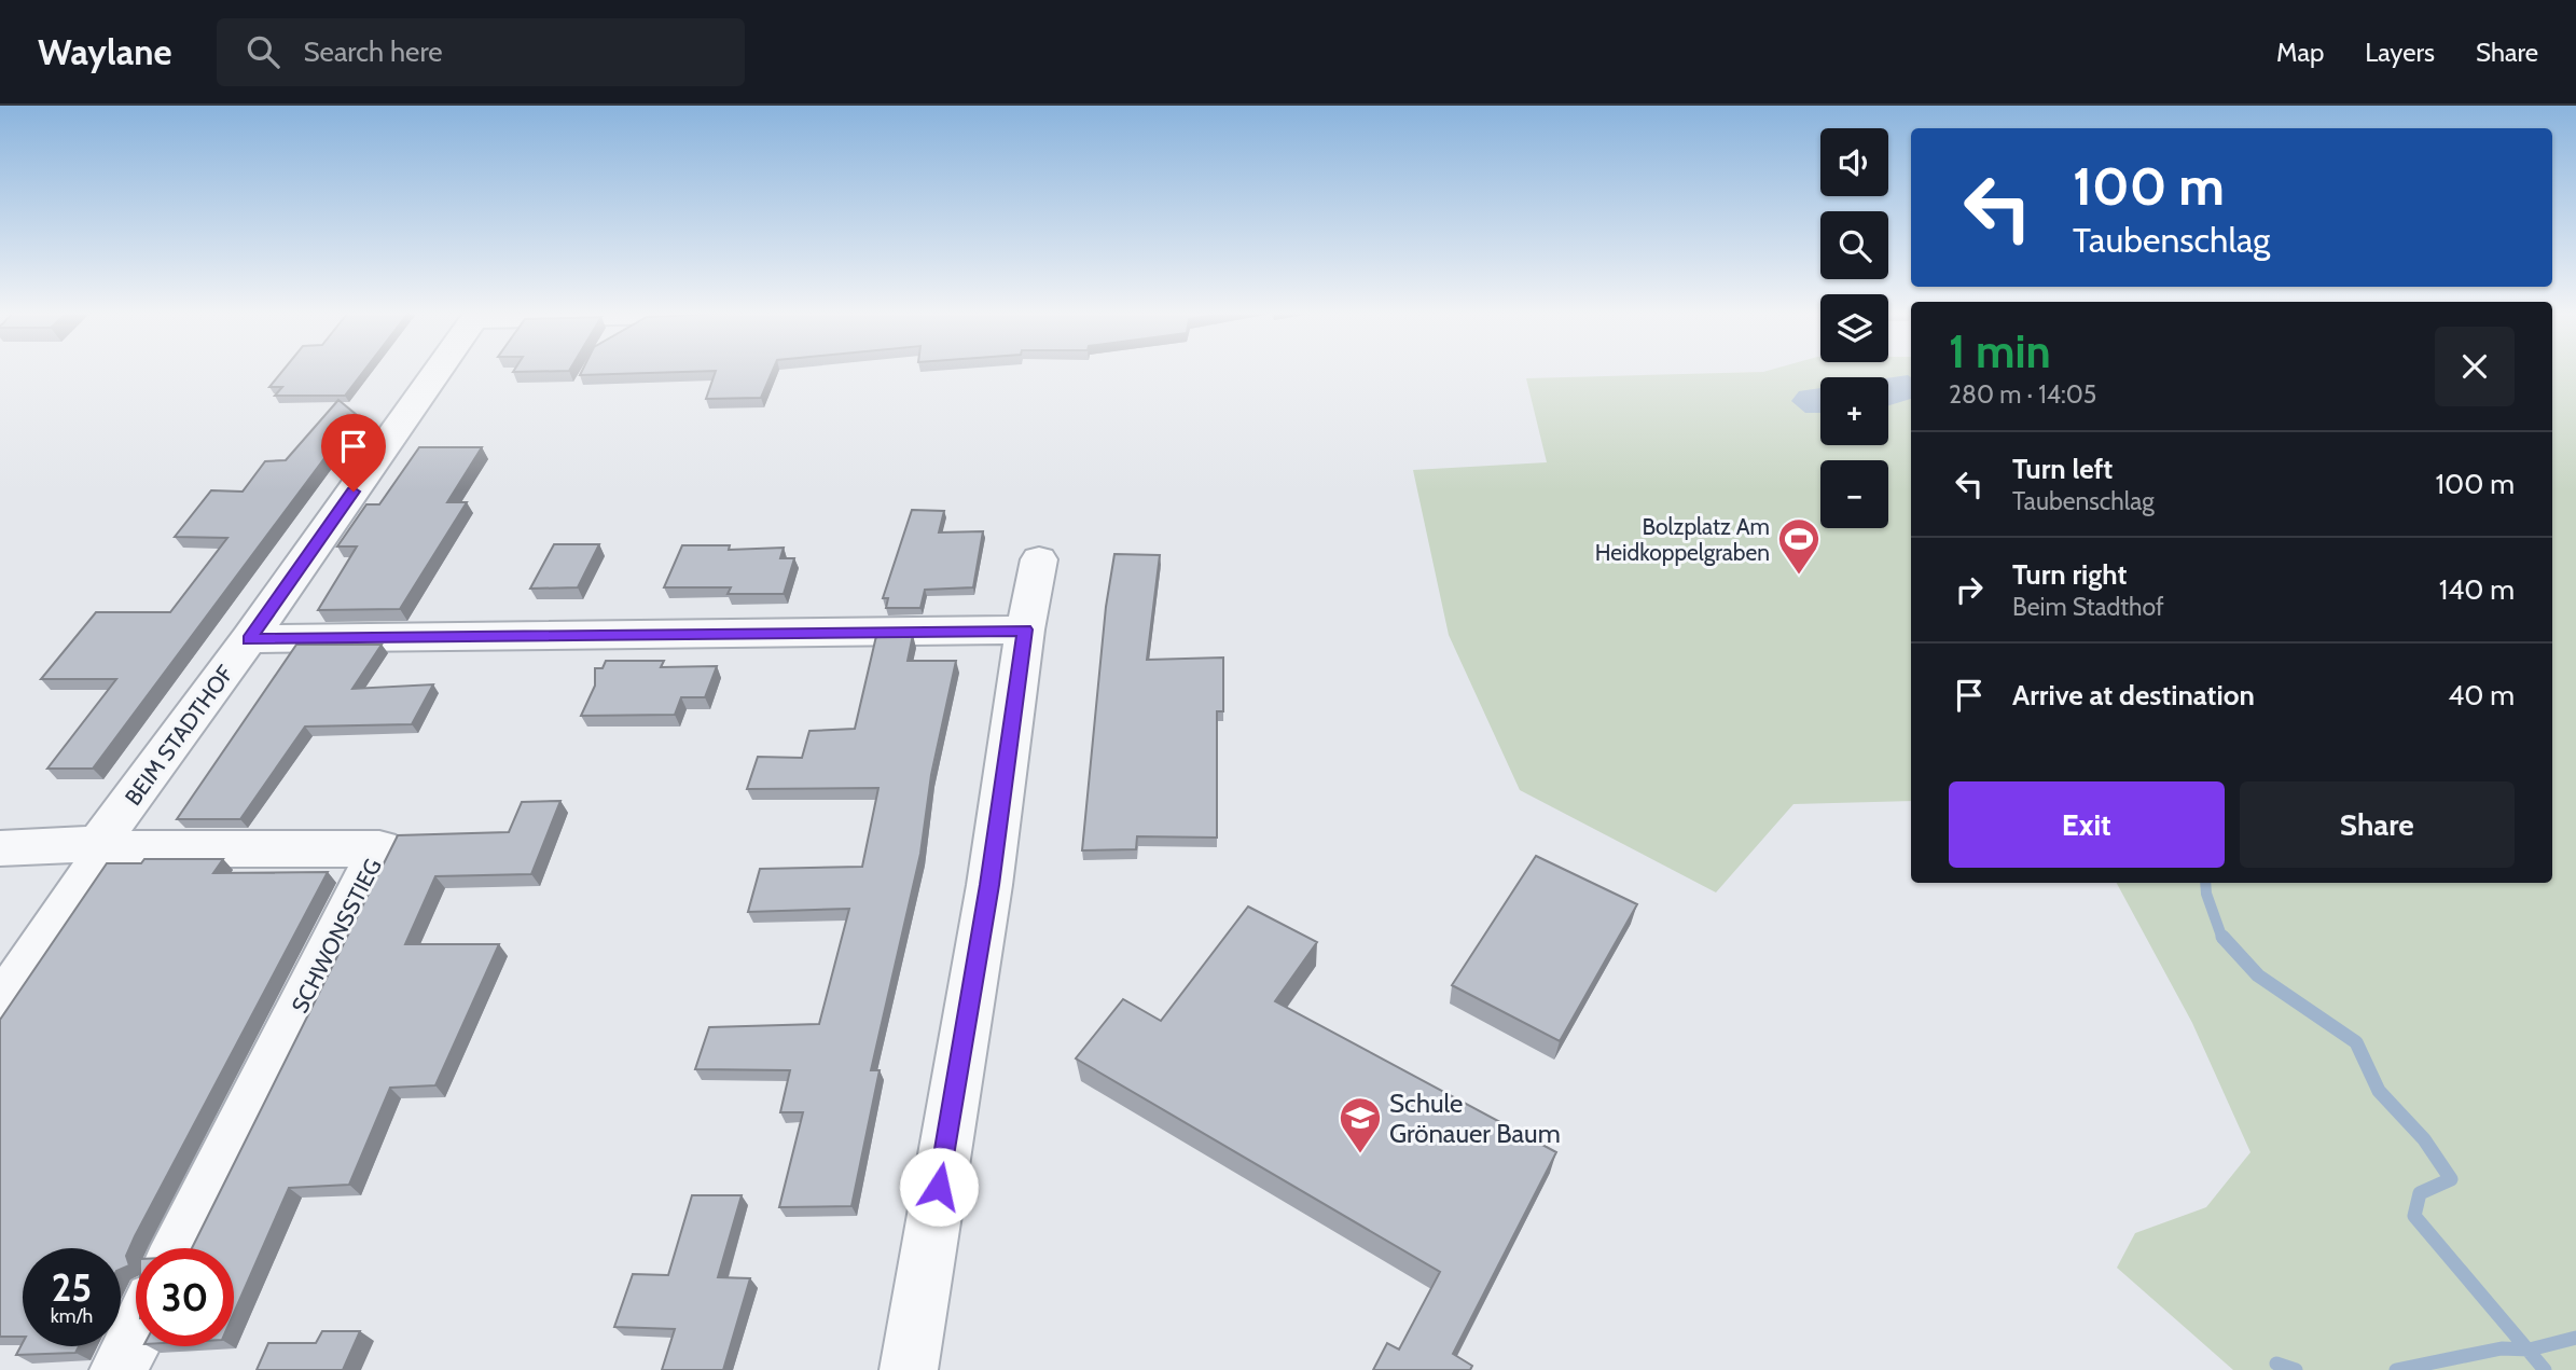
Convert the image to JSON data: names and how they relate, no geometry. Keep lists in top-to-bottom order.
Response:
{
  "streets": {
    "street": ["BEIM STADTHOF", "SCHWONSSTIEG"]
  },
  "crossings": [
    ["BEIM STADTHOF", "SCHWONSSTIEG"]
  ],
  "places": {
    "sports": ["Bolzplatz Am Heidkoppelgraben"],
    "school or university": ["Schule Grönauer Baum"]
  },
  "page": {
    "header": "Waylane",
    "search": "Search here",
    "nav": ["Map", "Layers", "Share"],
    "map_buttons": ["+", "−"],
    "turn": ["100 m", "Taubenschlag"],
    "heading": ["1 min", "280 m · 14:05"],
    "list": [
      {
        "name": "Turn left",
        "note": "Taubenschlag",
        "value": "100 m"
      },
      {
        "name": "Turn right",
        "note": "Beim Stadthof",
        "value": "140 m"
      },
      {
        "name": "Arrive at destination",
        "value": "40 m"
      }
    ],
    "buttons": ["Exit", "Share"],
    "speed": "25 km/h",
    "limit": "30"
  }
}
